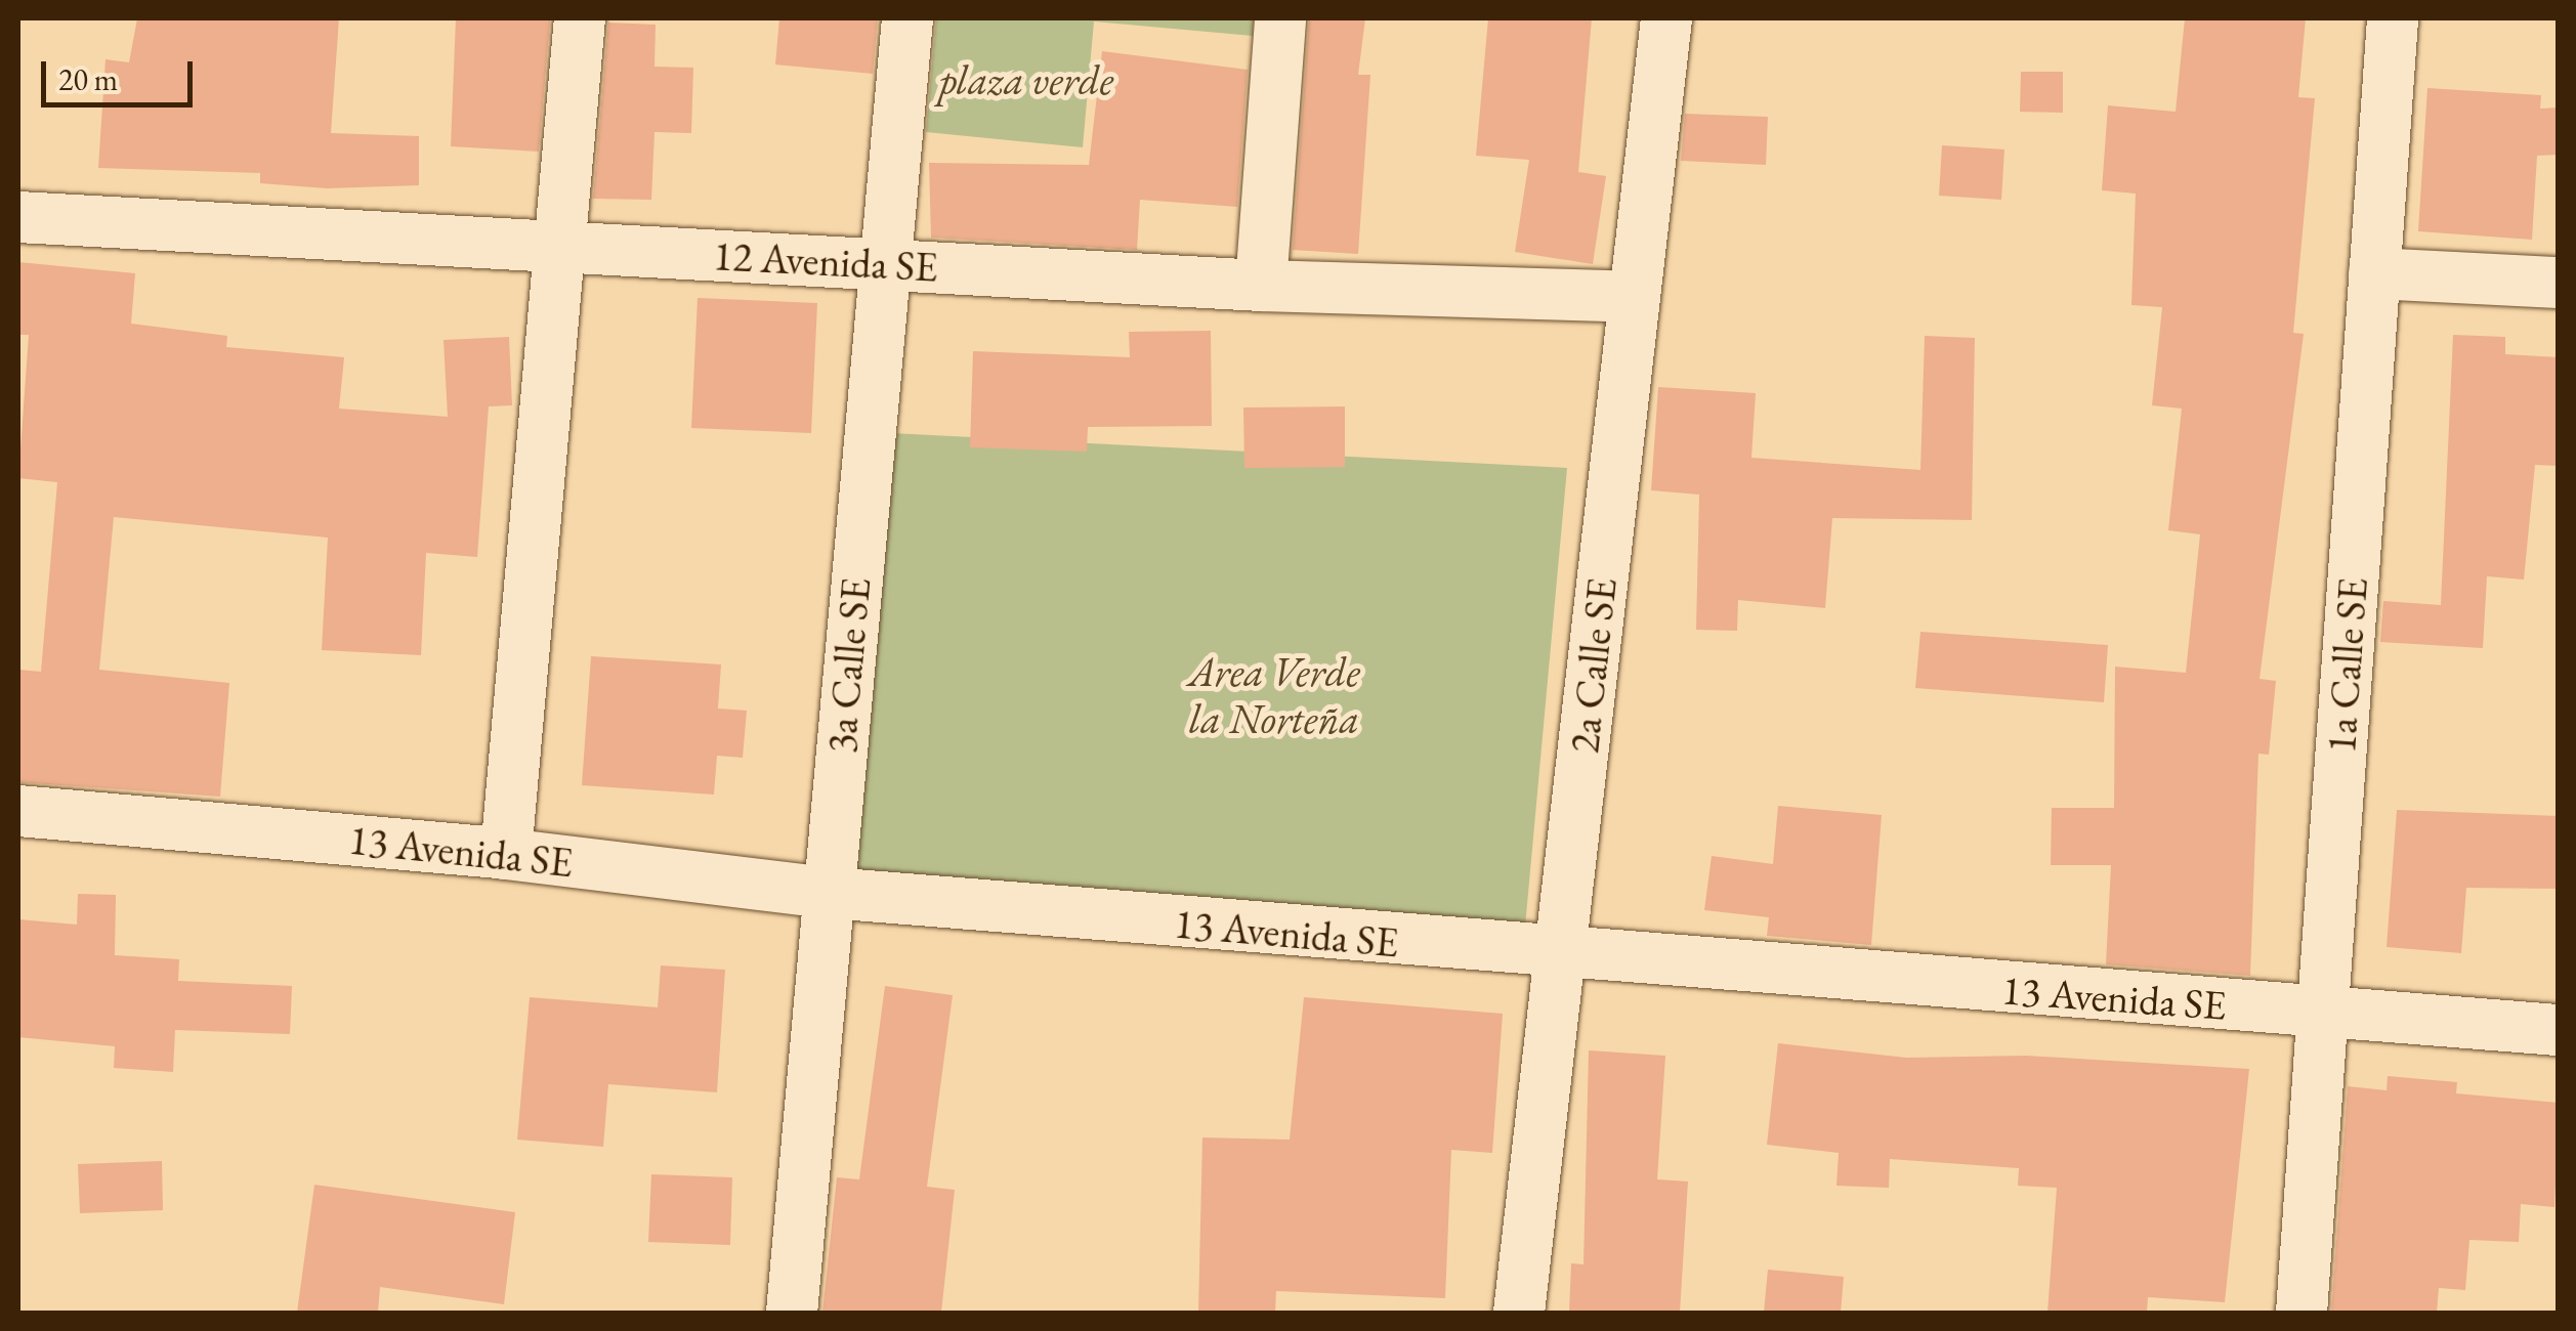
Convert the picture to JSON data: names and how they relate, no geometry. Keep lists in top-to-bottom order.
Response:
{
  "streets": {
    "street": [
      "12 Avenida SE",
      "3a Calle SE",
      "2a Calle SE",
      "1a Calle SE",
      "13 Avenida SE"
    ]
  },
  "crossings": [
    ["12 Avenida SE", "3a Calle SE"],
    ["12 Avenida SE", "2a Calle SE"],
    ["3a Calle SE", "13 Avenida SE"],
    ["2a Calle SE", "13 Avenida SE"],
    ["1a Calle SE", "13 Avenida SE"]
  ],
  "parks": ["plaza verde", "Area Verde la Norteña"],
  "scale_bar": "20 m"
}
